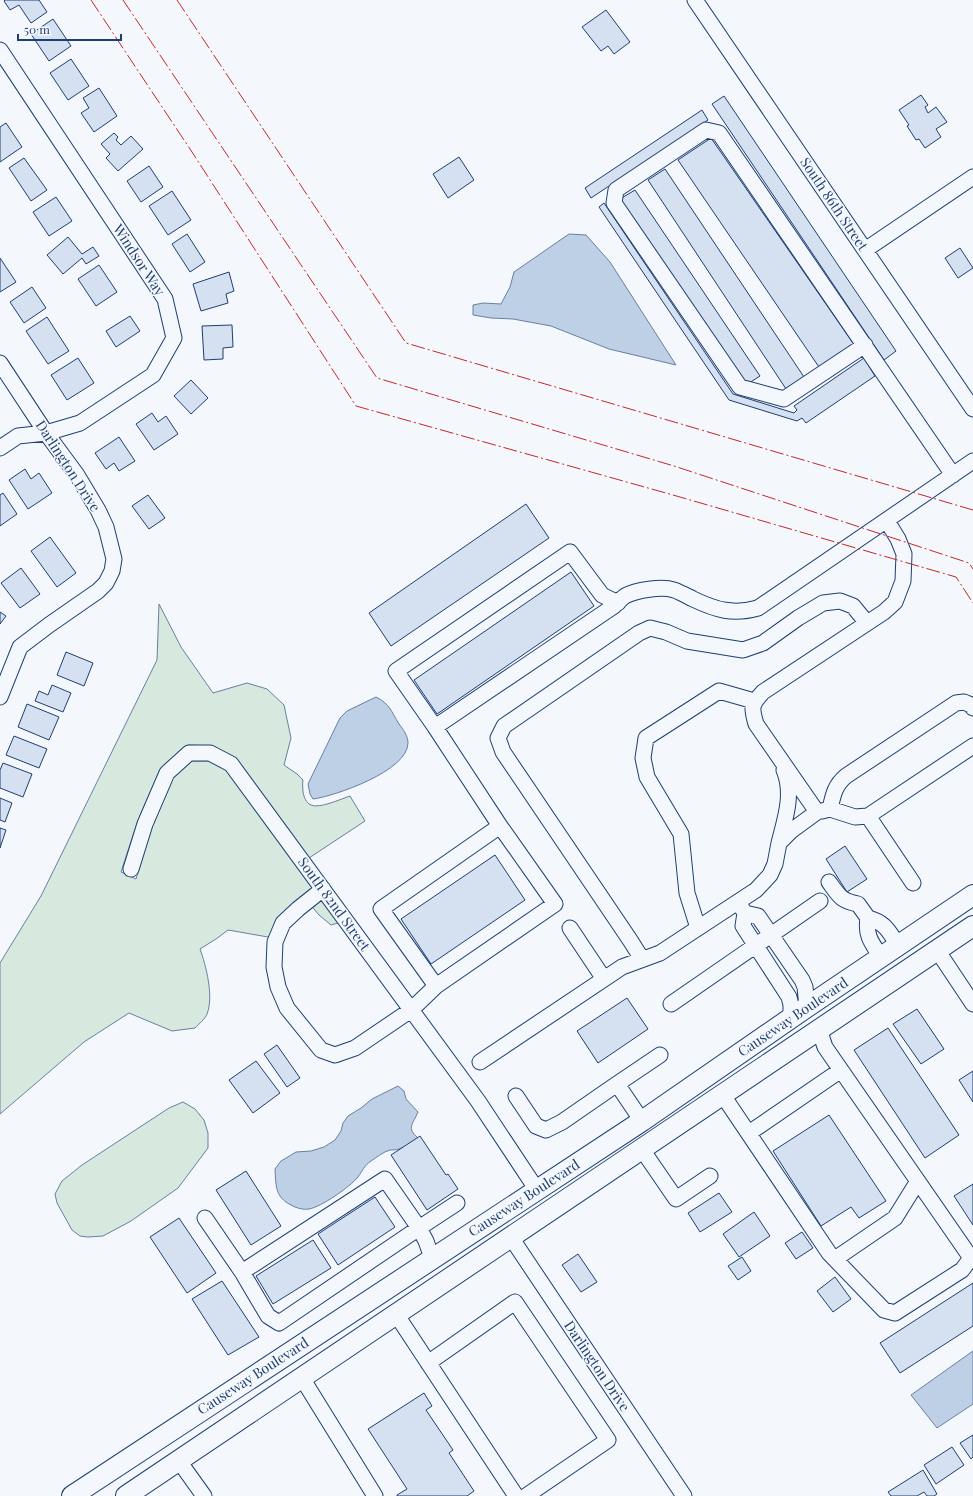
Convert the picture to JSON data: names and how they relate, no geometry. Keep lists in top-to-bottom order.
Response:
{
  "streets": {
    "main road": ["Causeway Boulevard"],
    "street": [
      "South 86th Street",
      "Windsor Way",
      "Darlington Drive",
      "South 82nd Street"
    ]
  },
  "crossings": [
    ["Windsor Way", "Darlington Drive"],
    ["Darlington Drive", "Causeway Boulevard"],
    ["South 82nd Street", "Causeway Boulevard"]
  ],
  "scale_bar": "50 m"
}
